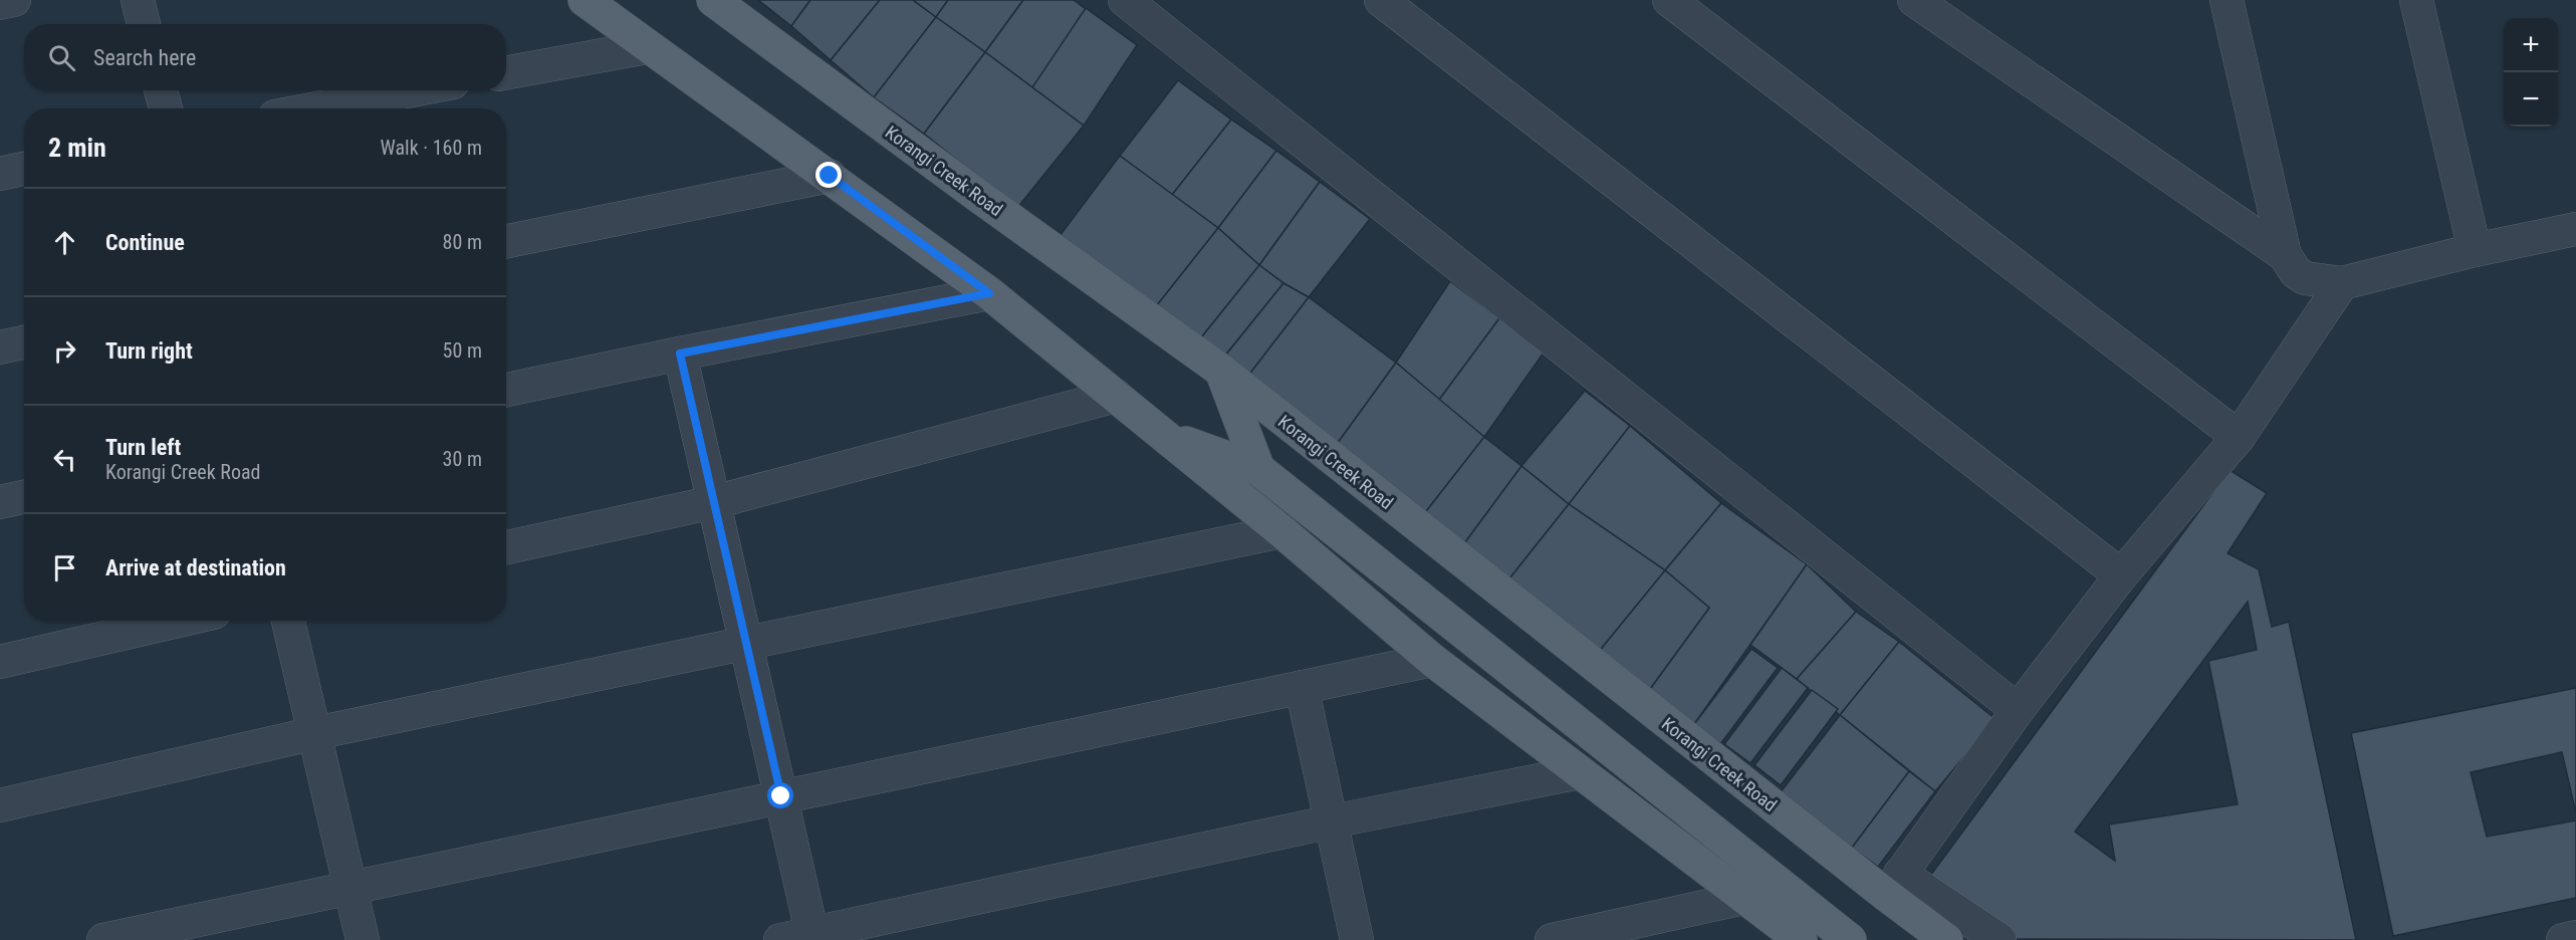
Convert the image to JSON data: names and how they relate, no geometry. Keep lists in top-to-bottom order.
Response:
{
  "streets": {
    "main road": ["Korangi Creek Road"]
  },
  "page": {
    "map_buttons": ["+", "−"],
    "search": "Search here",
    "heading": ["2 min", "Walk · 160 m"],
    "list": [
      ["Continue", "80 m"],
      ["Turn right", "50 m"],
      ["Turn left", "Korangi Creek Road", "30 m"],
      "Arrive at destination"
    ]
  }
}
